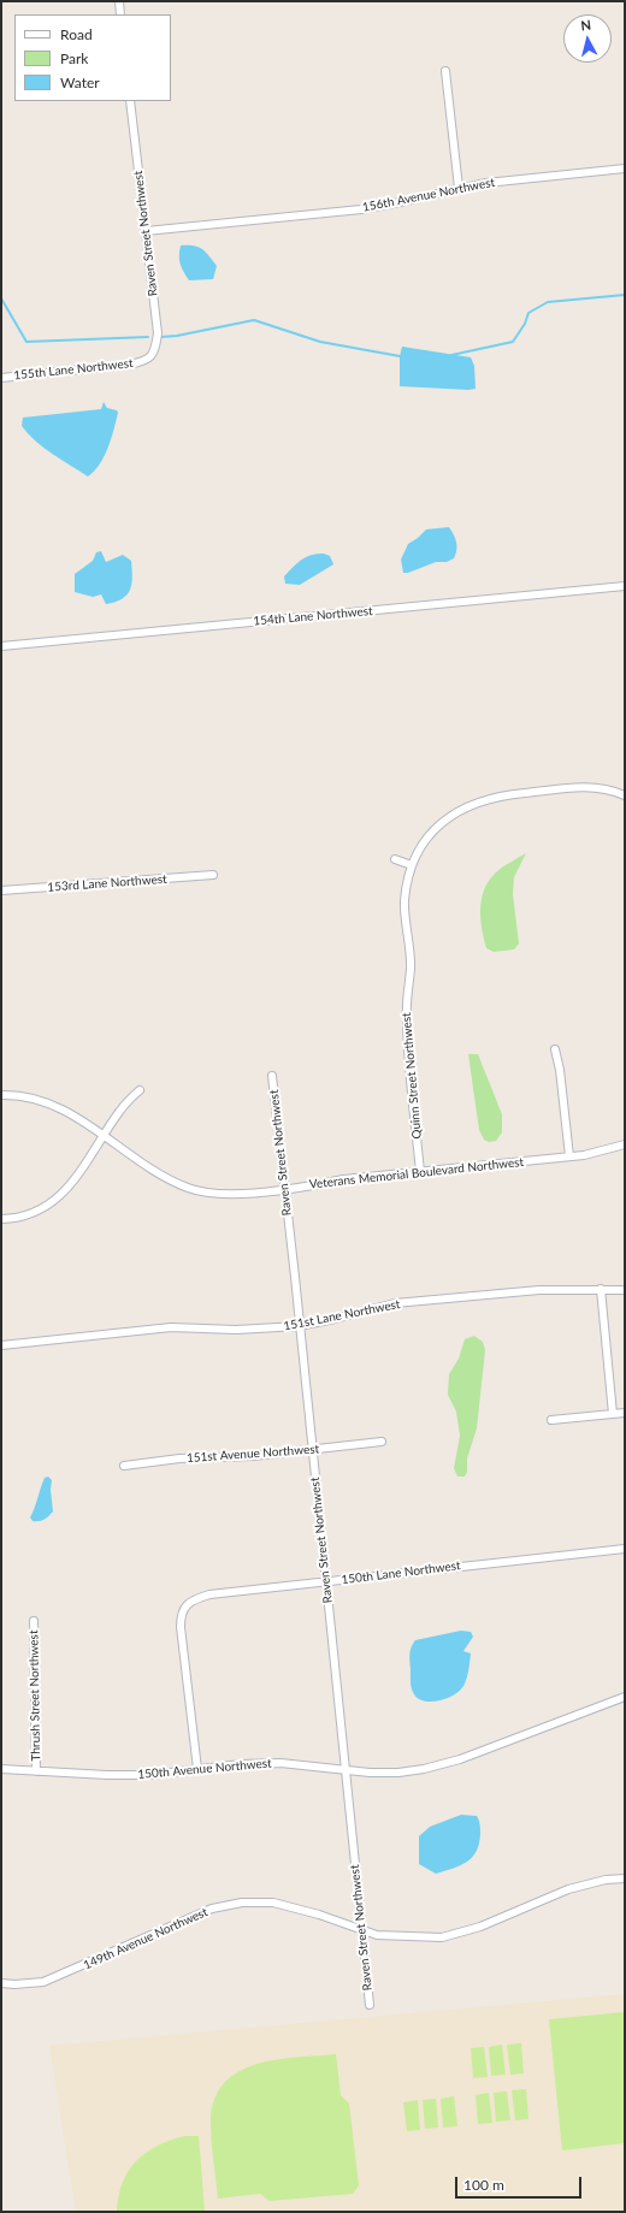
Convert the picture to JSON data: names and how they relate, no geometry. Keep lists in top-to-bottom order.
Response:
{
  "streets": {
    "street": [
      "156th Avenue Northwest",
      "Raven Street Northwest",
      "155th Lane Northwest",
      "154th Lane Northwest",
      "153rd Lane Northwest",
      "Quinn Street Northwest",
      "Veterans Memorial Boulevard Northwest",
      "151st Lane Northwest",
      "151st Avenue Northwest",
      "150th Lane Northwest",
      "Thrush Street Northwest",
      "150th Avenue Northwest",
      "149th Avenue Northwest"
    ]
  },
  "crossings": [
    ["156th Avenue Northwest", "Raven Street Northwest"],
    ["Raven Street Northwest", "155th Lane Northwest"],
    ["Raven Street Northwest", "Veterans Memorial Boulevard Northwest"],
    ["Raven Street Northwest", "151st Lane Northwest"],
    ["Raven Street Northwest", "151st Avenue Northwest"],
    ["Raven Street Northwest", "150th Lane Northwest"],
    ["Raven Street Northwest", "150th Avenue Northwest"],
    ["Raven Street Northwest", "149th Avenue Northwest"],
    ["Quinn Street Northwest", "Veterans Memorial Boulevard Northwest"],
    ["150th Lane Northwest", "150th Avenue Northwest"],
    ["Thrush Street Northwest", "150th Avenue Northwest"]
  ],
  "legend": ["Road", "Park", "Water"],
  "scale_bar": "100 m",
  "north": "top"
}
